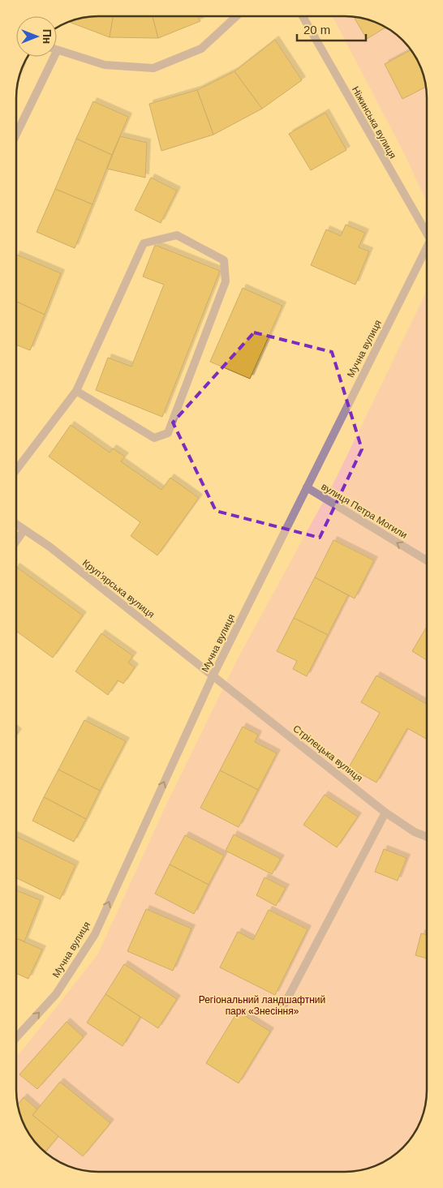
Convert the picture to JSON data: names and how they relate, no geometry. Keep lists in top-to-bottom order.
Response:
{
  "streets": {
    "street": [
      "Ніжинська вулиця",
      "Мучна вулиця",
      "вулиця Петра Могили",
      "Крупʼярська вулиця",
      "Стрілецька вулиця"
    ]
  },
  "crossings": [
    ["Мучна вулиця", "вулиця Петра Могили"],
    ["Мучна вулиця", "Крупʼярська вулиця"],
    ["Мучна вулиця", "Стрілецька вулиця"],
    ["Крупʼярська вулиця", "Стрілецька вулиця"]
  ],
  "one_way": ["Мучна вулиця", "вулиця Петра Могили"],
  "parks": ["Регіональний ландшафтний парк «Знесіння»"],
  "scale_bar": "20 m",
  "north": "right"
}
